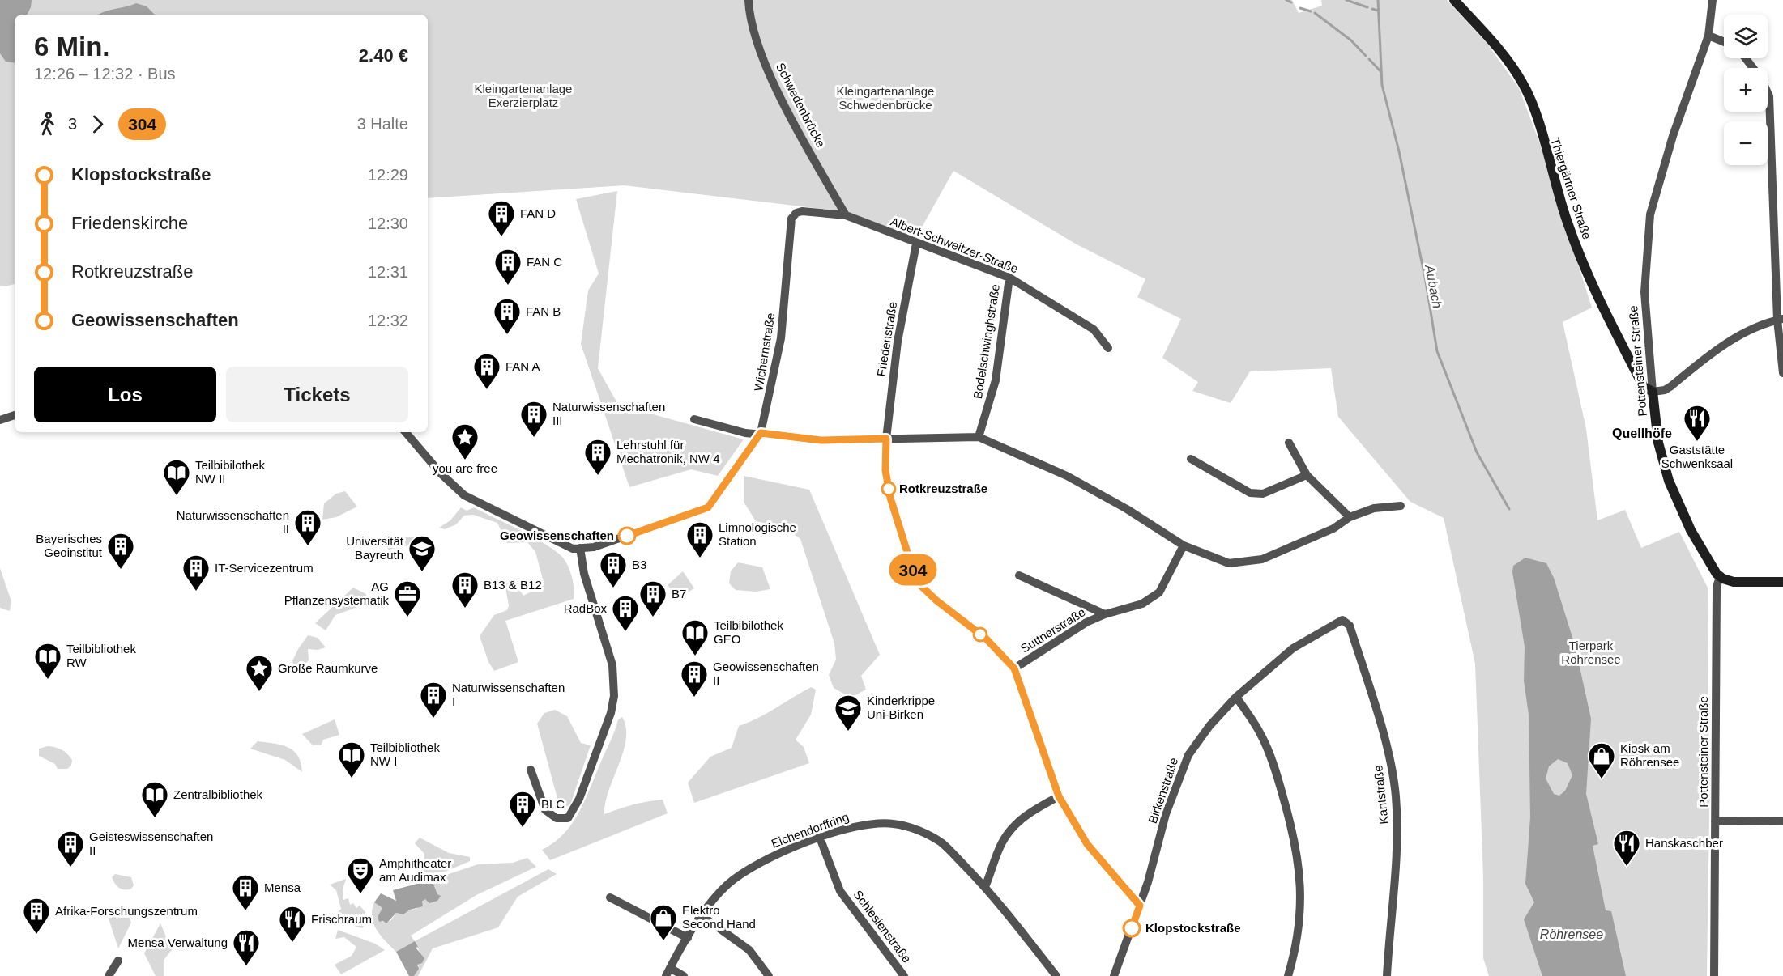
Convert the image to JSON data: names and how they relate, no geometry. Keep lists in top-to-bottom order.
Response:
{
  "streets": {
    "main road": ["Thiergärtner Straße", "Pottensteiner Straße"],
    "street": [
      "Schwedenbrücke",
      "Albert-Schweitzer-Straße",
      "Friedenstraße",
      "Bodelschwinghstraße",
      "Wichernstraße",
      "Suttnerstraße",
      "Birkenstraße",
      "Kantstraße",
      "Eichendorffring",
      "Schlesienstraße"
    ]
  },
  "crossings": [
    ["Schwedenbrücke", "Albert-Schweitzer-Straße"],
    ["Thiergärtner Straße", "Pottensteiner Straße"],
    ["Albert-Schweitzer-Straße", "Friedenstraße"],
    ["Albert-Schweitzer-Straße", "Bodelschwinghstraße"],
    ["Albert-Schweitzer-Straße", "Wichernstraße"],
    ["Friedenstraße", "Suttnerstraße"],
    ["Birkenstraße", "Kantstraße"],
    ["Eichendorffring", "Schlesienstraße"]
  ],
  "districts": ["Quellhöfe"],
  "water": ["Aubach", "Röhrensee"],
  "parks": ["Kleingartenanlage Exerzierplatz", "Kleingartenanlage Schwedenbrücke", "Tierpark Röhrensee"],
  "places": {
    "building": [
      "FAN D",
      "FAN C",
      "FAN B",
      "FAN A",
      "Naturwissenschaften III",
      "Lehrstuhl für Mechatronik, NW 4",
      "Naturwissenschaften II",
      "Limnologische Station",
      "Bayerisches Geoinstitut",
      "B3",
      "IT-Servicezentrum",
      "B13 & B12",
      "B7",
      "RadBox",
      "Geowissenschaften II",
      "Naturwissenschaften I",
      "BLC",
      "Geisteswissenschaften II",
      "Mensa",
      "Afrika-Forschungszentrum"
    ],
    "restaurant": [
      "Gaststätte Schwenksaal",
      "Hanskaschber",
      "Frischraum",
      "Mensa Verwaltung"
    ],
    "place": ["you are free", "Große Raumkurve"],
    "other": ["Rotkreuzstraße", "Geowissenschaften", "Klopstockstraße"],
    "library": [
      "Teilbibilothek NW II",
      "Teilbibilothek GEO",
      "Teilbibliothek RW",
      "Teilbibliothek NW I",
      "Zentralbibliothek"
    ],
    "school or university": ["Universität Bayreuth", "Kinderkrippe Uni-Birken"],
    "office": ["AG Pflanzensystematik"],
    "shop": ["Kiosk am Röhrensee", "Elektro Second Hand"],
    "theatre": ["Amphitheater am Audimax"]
  },
  "lines": ["bus line 304"],
  "page": {
    "on_map": "304",
    "map_buttons": ["+", "−"],
    "heading": ["6 Min.", "12:26 – 12:32 · Bus", "2.40 €"],
    "legs": ["3", "304", "3 Halte"],
    "list": [
      {
        "name": "Klopstockstraße",
        "value": "12:29"
      },
      {
        "name": "Friedenskirche",
        "value": "12:30"
      },
      {
        "name": "Rotkreuzstraße",
        "value": "12:31"
      },
      {
        "name": "Geowissenschaften",
        "value": "12:32"
      }
    ],
    "buttons": ["Los", "Tickets"]
  }
}
